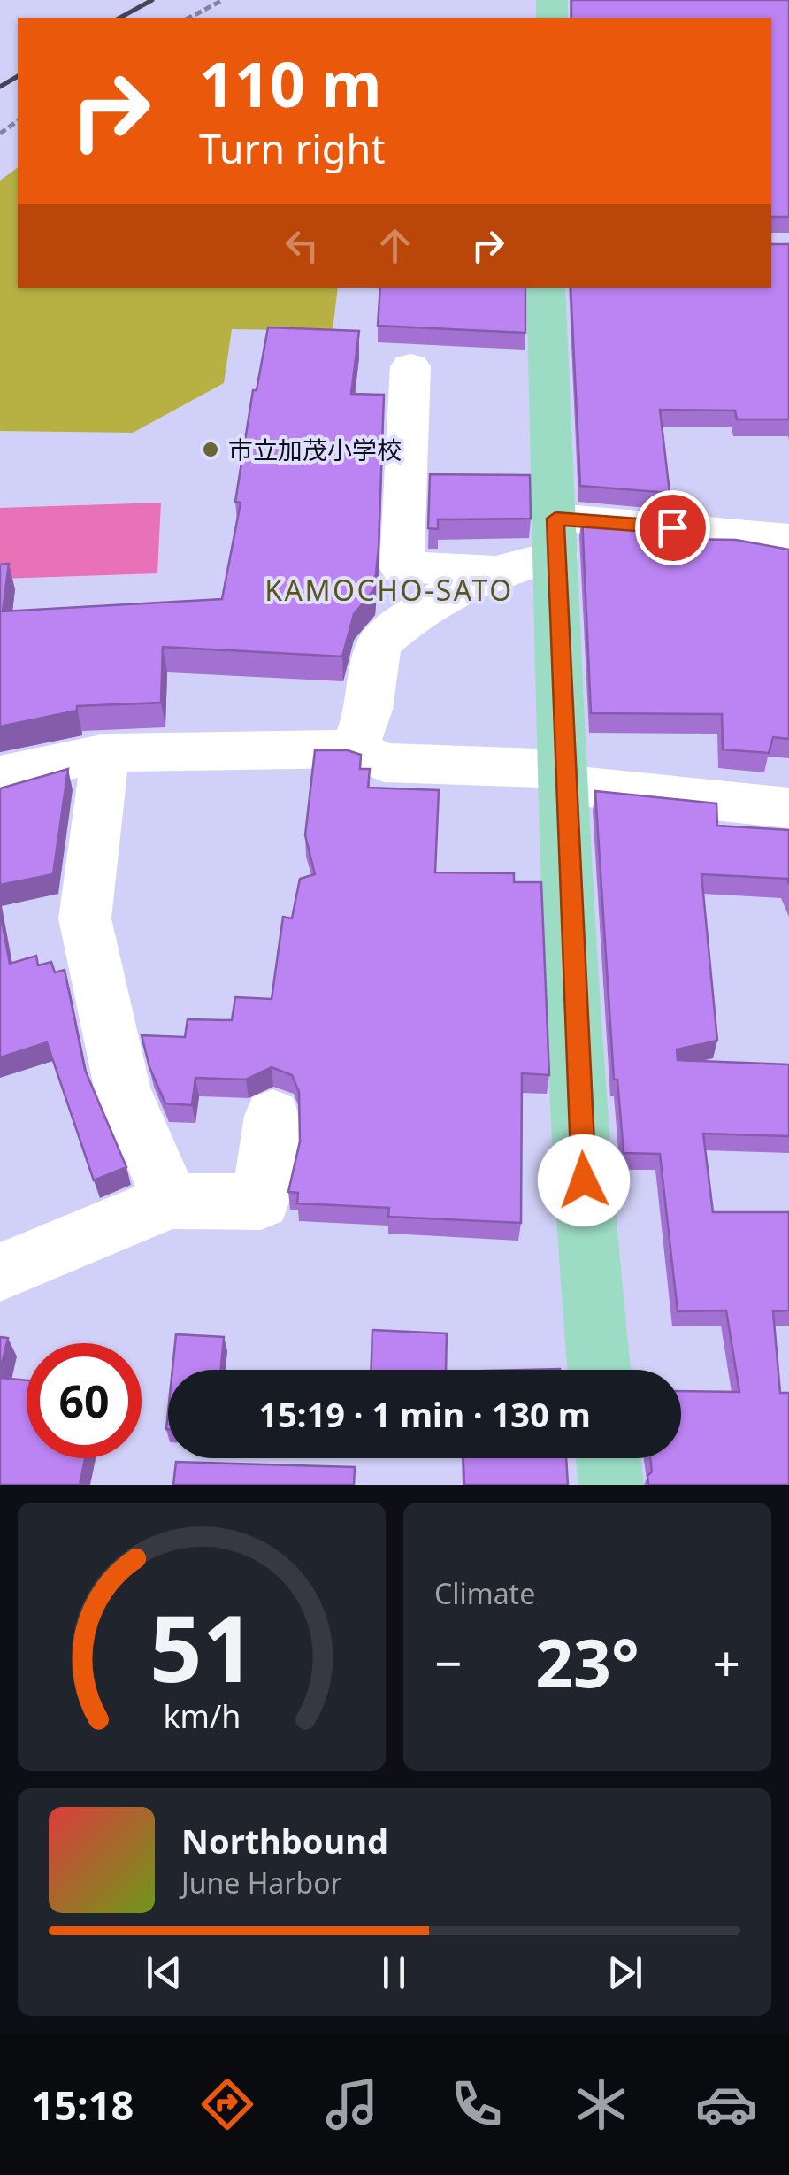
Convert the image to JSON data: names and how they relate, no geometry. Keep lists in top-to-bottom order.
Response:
{
  "districts": ["KAMOCHO-SATO"],
  "places": ["市立加茂小学校"],
  "page": {
    "turn": ["110 m", "Turn right"],
    "limit": "60",
    "trip": "15:19 · 1 min · 130 m",
    "tile": "Climate",
    "heat": ["−", "23°", "+"],
    "song": ["Northbound", "June Harbor"],
    "tabs": "15:18",
    "gauge": ["51", "km/h"]
  }
}
